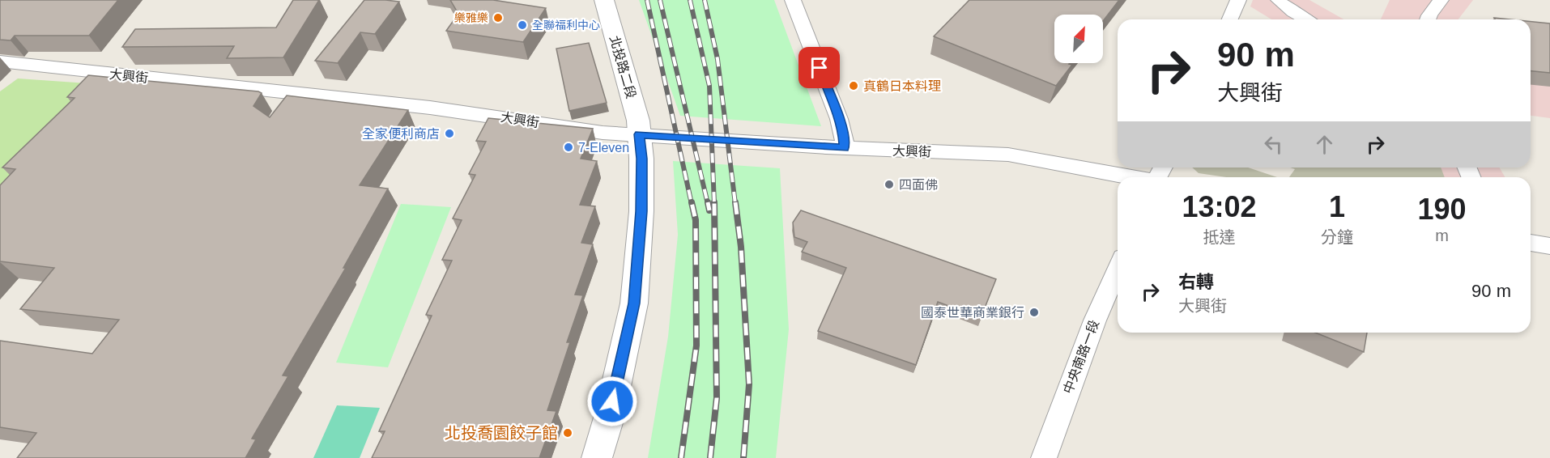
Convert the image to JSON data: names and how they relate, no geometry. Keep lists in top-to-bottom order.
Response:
{
  "streets": {
    "street": ["北投路二段", "大興街", "中央南路一段"]
  },
  "crossings": [
    ["北投路二段", "大興街"]
  ],
  "places": [
    "樂雅樂",
    "全聯福利中心",
    "真鶴日本料理",
    "全家便利商店",
    "7-Eleven",
    "四面佛",
    "國泰世華商業銀行",
    "北投喬園餃子館"
  ],
  "north": "top right",
  "page": {
    "turn": ["90 m", "大興街"],
    "eta": [
      "13:02",
      "抵達",
      "1",
      "分鐘",
      "190",
      "m"
    ],
    "list": [
      {
        "name": "右轉",
        "note": "大興街",
        "value": "90 m"
      }
    ]
  }
}
